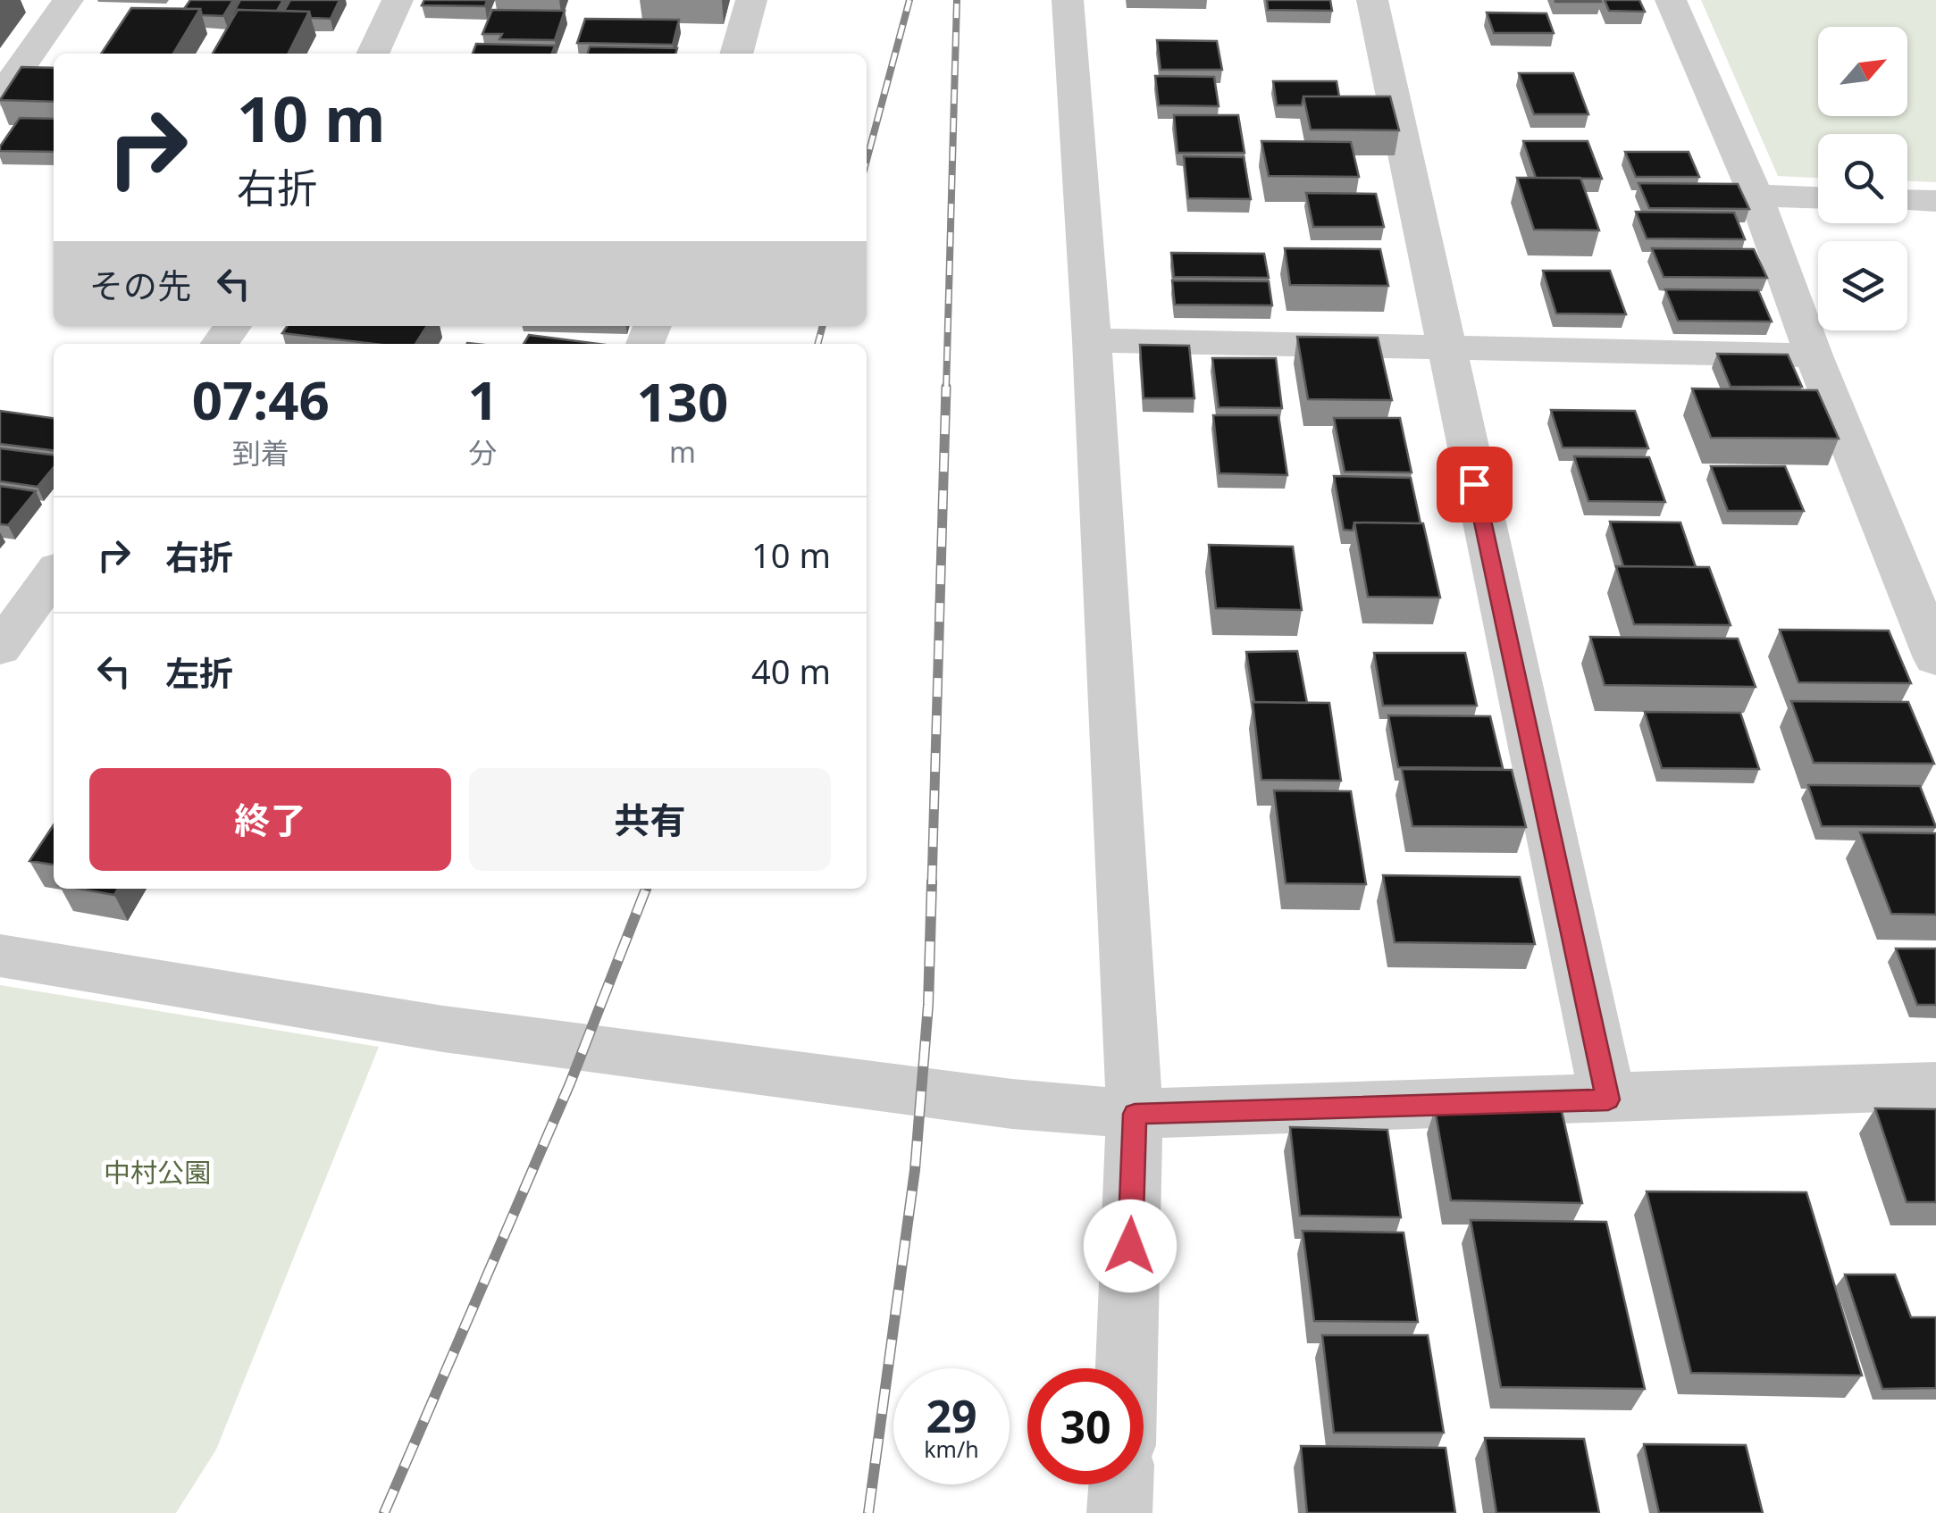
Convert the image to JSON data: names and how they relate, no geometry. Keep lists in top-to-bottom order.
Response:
{
  "parks": ["中村公園"],
  "north": "top right",
  "page": {
    "turn": ["10 m", "右折"],
    "then": "その先",
    "eta": [
      "07:46",
      "到着",
      "1",
      "分",
      "130",
      "m"
    ],
    "list": [
      {
        "name": "右折",
        "value": "10 m"
      },
      {
        "name": "左折",
        "value": "40 m"
      }
    ],
    "buttons": ["終了", "共有"],
    "speed": "29 km/h",
    "limit": "30"
  }
}
